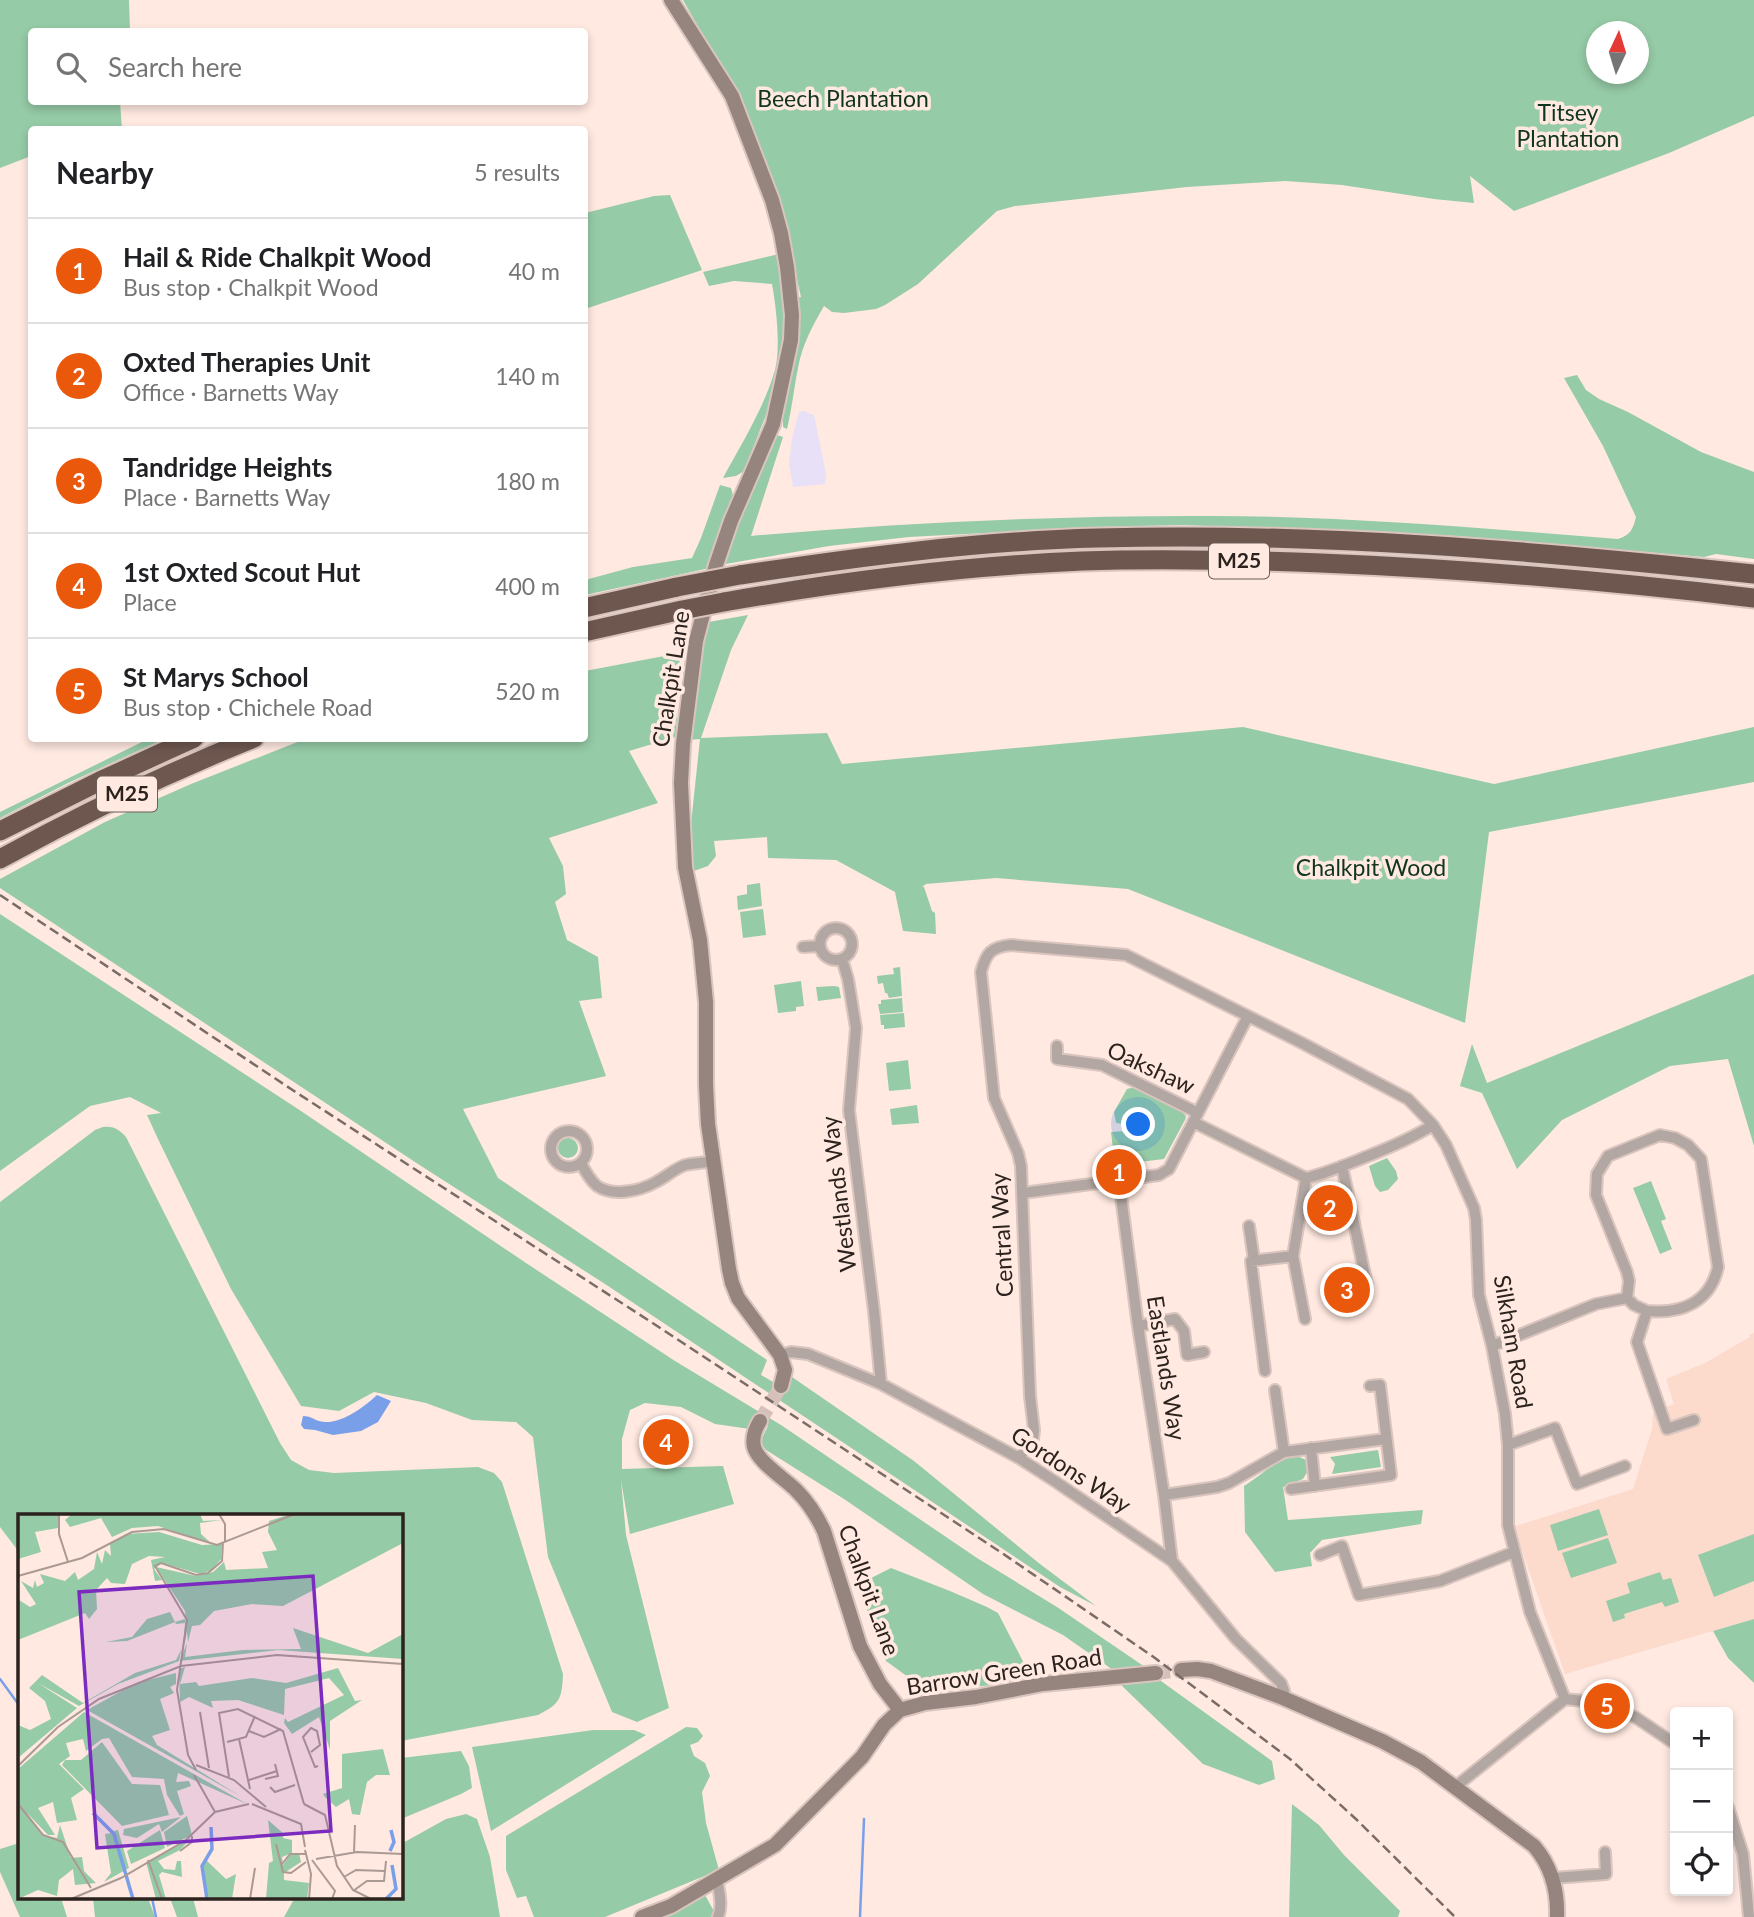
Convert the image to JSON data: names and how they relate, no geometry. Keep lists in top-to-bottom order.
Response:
{
  "streets": {
    "highway": ["M25"],
    "street": [
      "Chalkpit Lane",
      "Oakshaw",
      "Westlands Way",
      "Central Way",
      "Silkham Road",
      "Eastlands Way",
      "Gordons Way",
      "Barrow Green Road"
    ]
  },
  "crossings": [
    ["Chalkpit Lane", "Gordons Way"],
    ["Chalkpit Lane", "Barrow Green Road"],
    ["Westlands Way", "Gordons Way"],
    ["Central Way", "Silkham Road"],
    ["Central Way", "Gordons Way"],
    ["Eastlands Way", "Gordons Way"]
  ],
  "parks": ["Beech Plantation", "Titsey Plantation", "Chalkpit Wood"],
  "north": "top",
  "page": {
    "search": "Search here",
    "heading": ["Nearby", "5 results"],
    "list": [
      {
        "mark": "1",
        "name": "Hail & Ride Chalkpit Wood",
        "note": "Bus stop · Chalkpit Wood",
        "value": "40 m"
      },
      {
        "mark": "2",
        "name": "Oxted Therapies Unit",
        "note": "Office · Barnetts Way",
        "value": "140 m"
      },
      {
        "mark": "3",
        "name": "Tandridge Heights",
        "note": "Place · Barnetts Way",
        "value": "180 m"
      },
      {
        "mark": "4",
        "name": "1st Oxted Scout Hut",
        "note": "Place",
        "value": "400 m"
      },
      {
        "mark": "5",
        "name": "St Marys School",
        "note": "Bus stop · Chichele Road",
        "value": "520 m"
      }
    ],
    "pins": [
      "1",
      "2",
      "3",
      "4",
      "5"
    ],
    "map_buttons": ["+", "−"]
  }
}
